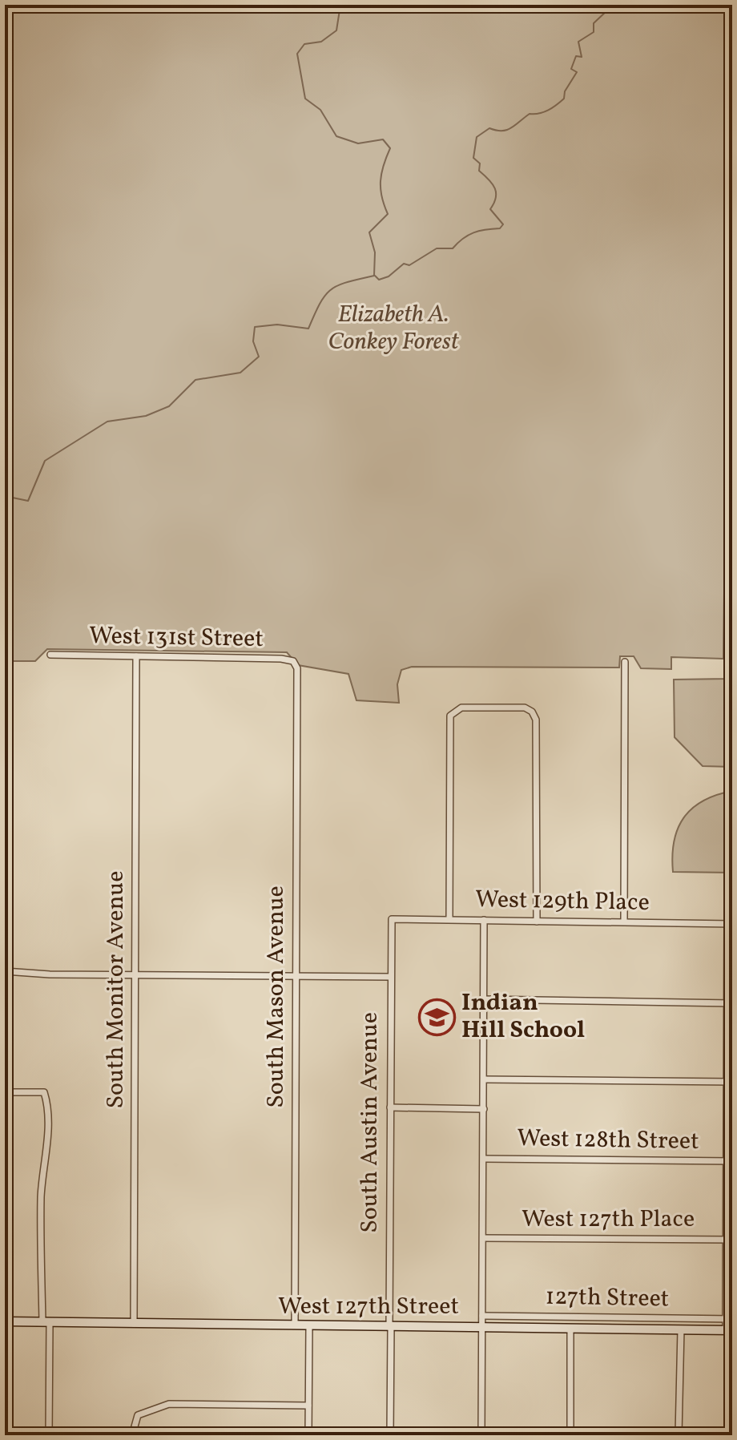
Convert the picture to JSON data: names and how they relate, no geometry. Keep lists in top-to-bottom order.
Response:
{
  "streets": {
    "main road": ["West 127th Street"],
    "street": [
      "West 131st Street",
      "West 129th Place",
      "South Monitor Avenue",
      "South Mason Avenue",
      "South Austin Avenue",
      "West 128th Street",
      "West 127th Place",
      "127th Street"
    ]
  },
  "crossings": [
    ["West 131st Street", "South Monitor Avenue"],
    ["West 131st Street", "South Mason Avenue"],
    ["West 129th Place", "South Austin Avenue"],
    ["South Monitor Avenue", "West 127th Street"],
    ["South Mason Avenue", "West 127th Street"],
    ["South Austin Avenue", "West 127th Street"]
  ],
  "parks": ["Elizabeth A. Conkey Forest"],
  "places": {
    "school or university": ["Indian Hill School"]
  }
}
